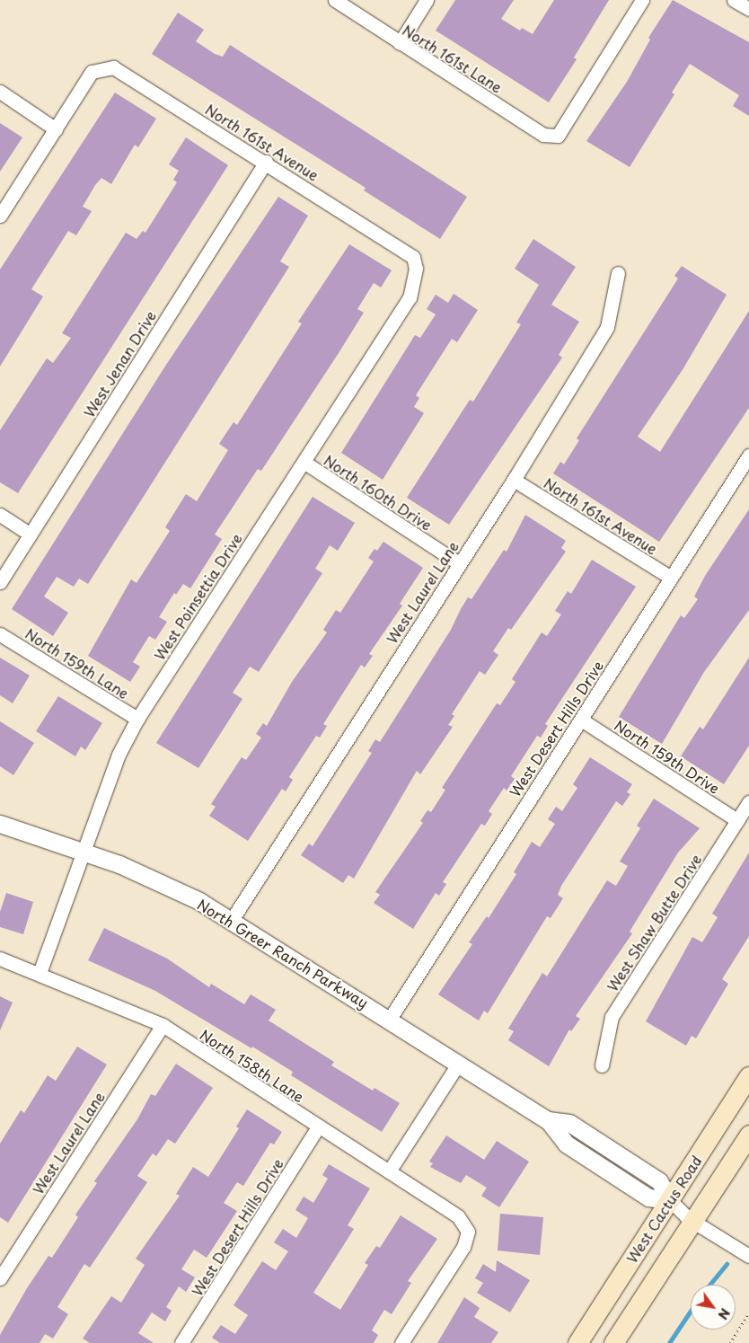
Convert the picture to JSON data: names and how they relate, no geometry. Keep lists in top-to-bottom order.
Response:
{
  "streets": {
    "main road": ["West Cactus Road"],
    "street": [
      "North 161st Lane",
      "North 161st Avenue",
      "West Jenan Drive",
      "North 160th Drive",
      "West Laurel Lane",
      "West Poinsettia Drive",
      "North 159th Lane",
      "West Desert Hills Drive",
      "North 159th Drive",
      "West Shaw Butte Drive",
      "North Greer Ranch Parkway",
      "North 158th Lane"
    ]
  },
  "crossings": [
    ["North 161st Avenue", "West Jenan Drive"],
    ["North 161st Avenue", "West Laurel Lane"],
    ["North 161st Avenue", "West Poinsettia Drive"],
    ["North 161st Avenue", "West Desert Hills Drive"],
    ["North 160th Drive", "West Laurel Lane"],
    ["North 160th Drive", "West Poinsettia Drive"],
    ["West Laurel Lane", "North Greer Ranch Parkway"],
    ["West Laurel Lane", "North 158th Lane"],
    ["West Poinsettia Drive", "North 159th Lane"],
    ["West Poinsettia Drive", "North Greer Ranch Parkway"],
    ["West Poinsettia Drive", "North 158th Lane"],
    ["West Desert Hills Drive", "North 159th Drive"],
    ["West Desert Hills Drive", "North Greer Ranch Parkway"],
    ["West Desert Hills Drive", "North 158th Lane"],
    ["North 159th Drive", "West Shaw Butte Drive"],
    ["North Greer Ranch Parkway", "West Cactus Road"]
  ],
  "north": "bottom right"
}
